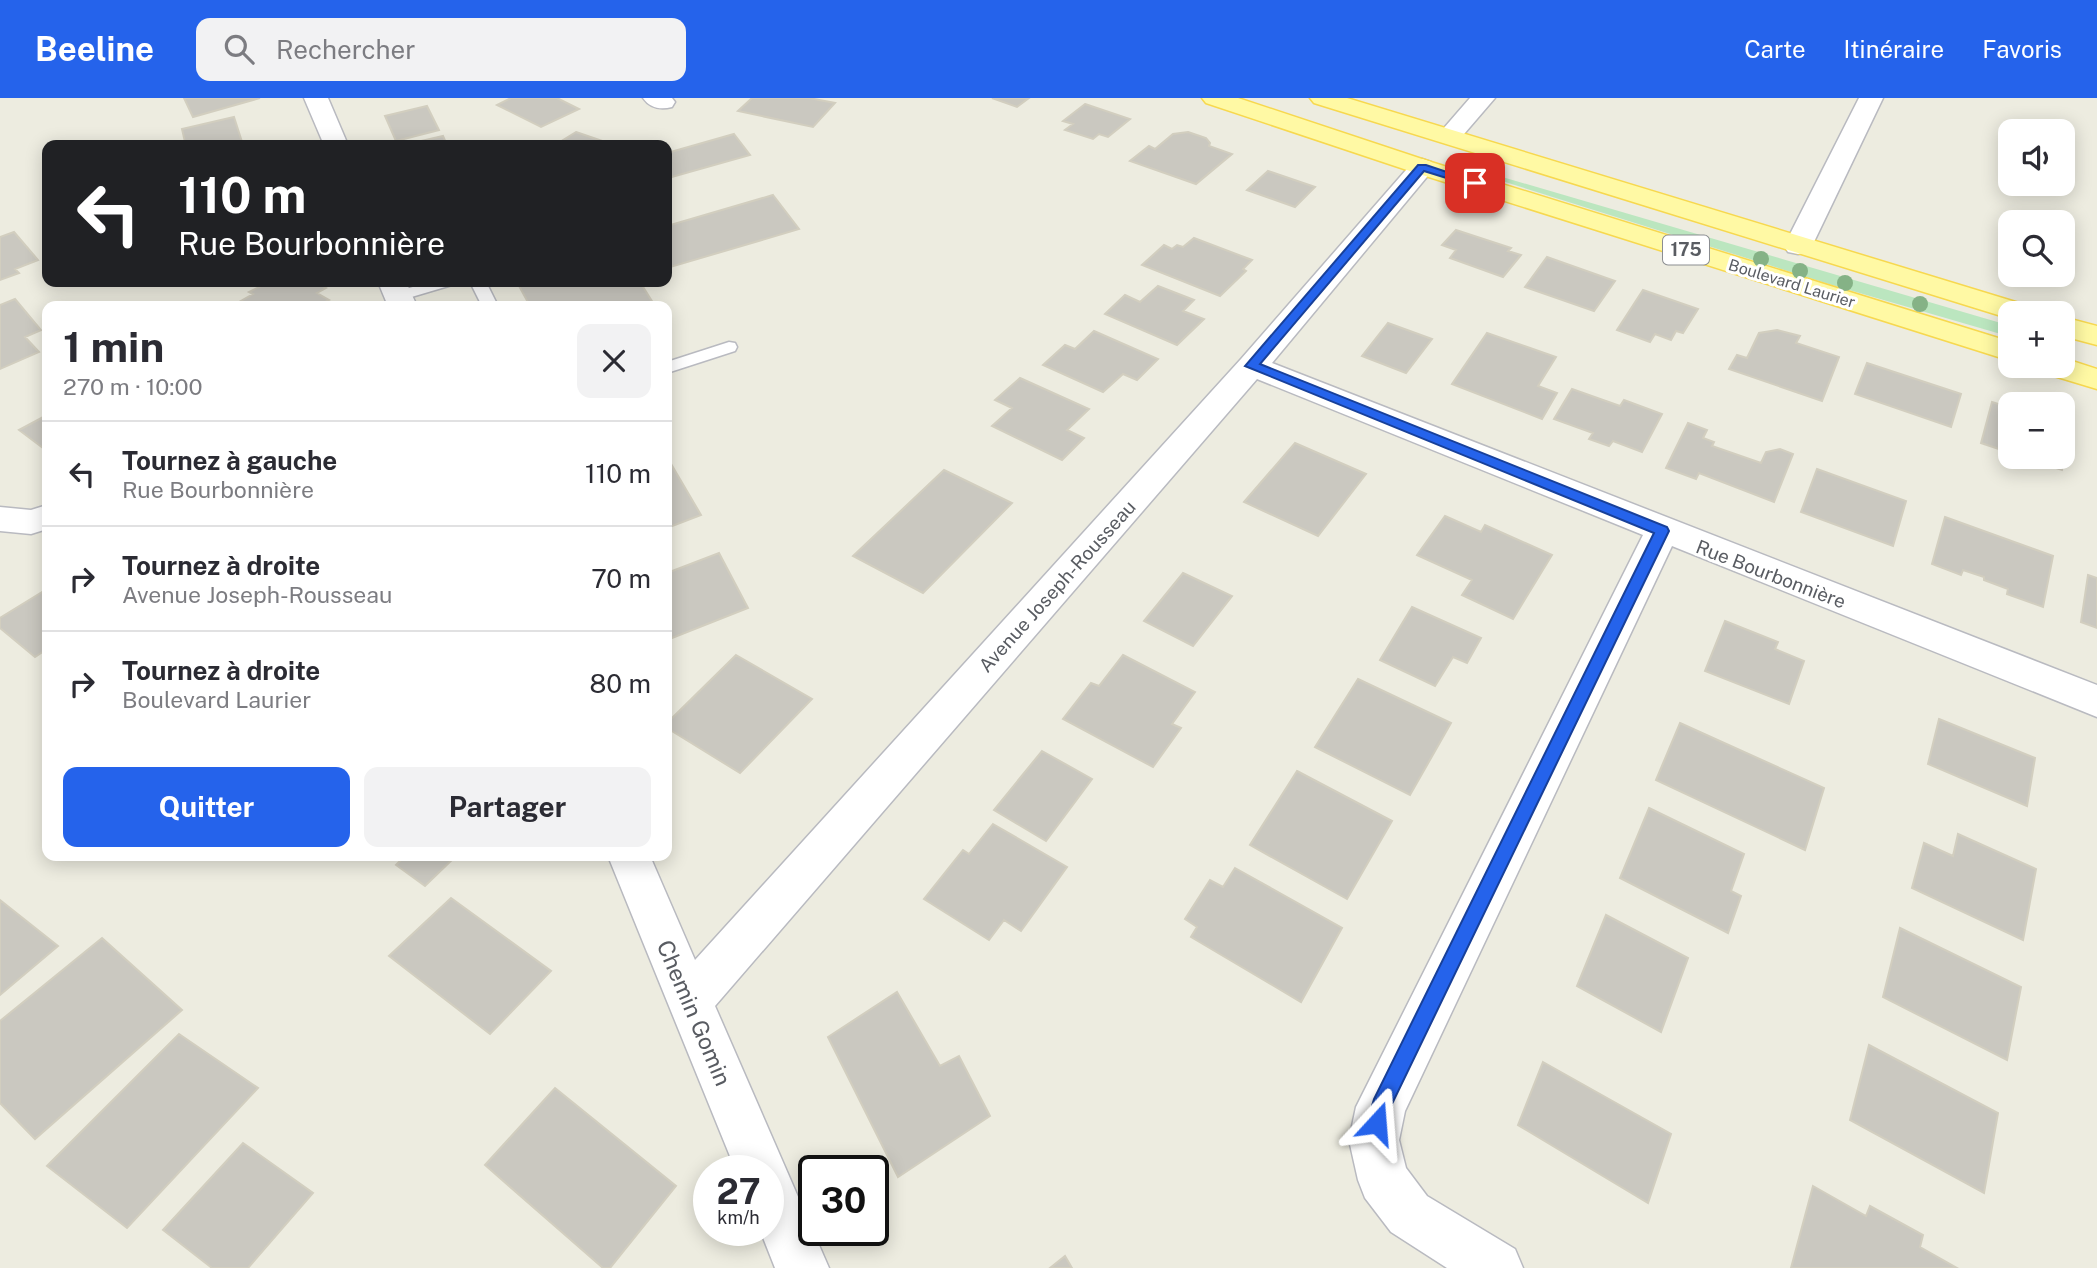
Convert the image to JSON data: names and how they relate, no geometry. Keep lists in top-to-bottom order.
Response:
{
  "streets": {
    "main road": ["175", "Boulevard Laurier"],
    "street": ["Rue Bourbonnière", "Avenue Joseph-Rousseau", "Chemin Gomin"]
  },
  "crossings": [
    ["Boulevard Laurier", "Avenue Joseph-Rousseau"],
    ["Rue Bourbonnière", "Avenue Joseph-Rousseau"],
    ["Avenue Joseph-Rousseau", "Chemin Gomin"]
  ],
  "page": {
    "header": "Beeline",
    "search": "Rechercher",
    "nav": ["Carte", "Itinéraire", "Favoris"],
    "map_buttons": ["+", "−"],
    "turn": ["110 m", "Rue Bourbonnière"],
    "heading": ["1 min", "270 m · 10:00"],
    "list": [
      {
        "name": "Tournez à gauche",
        "note": "Rue Bourbonnière",
        "value": "110 m"
      },
      {
        "name": "Tournez à droite",
        "note": "Avenue Joseph-Rousseau",
        "value": "70 m"
      },
      {
        "name": "Tournez à droite",
        "note": "Boulevard Laurier",
        "value": "80 m"
      }
    ],
    "buttons": ["Quitter", "Partager"],
    "speed": "27 km/h",
    "limit": "30"
  }
}
